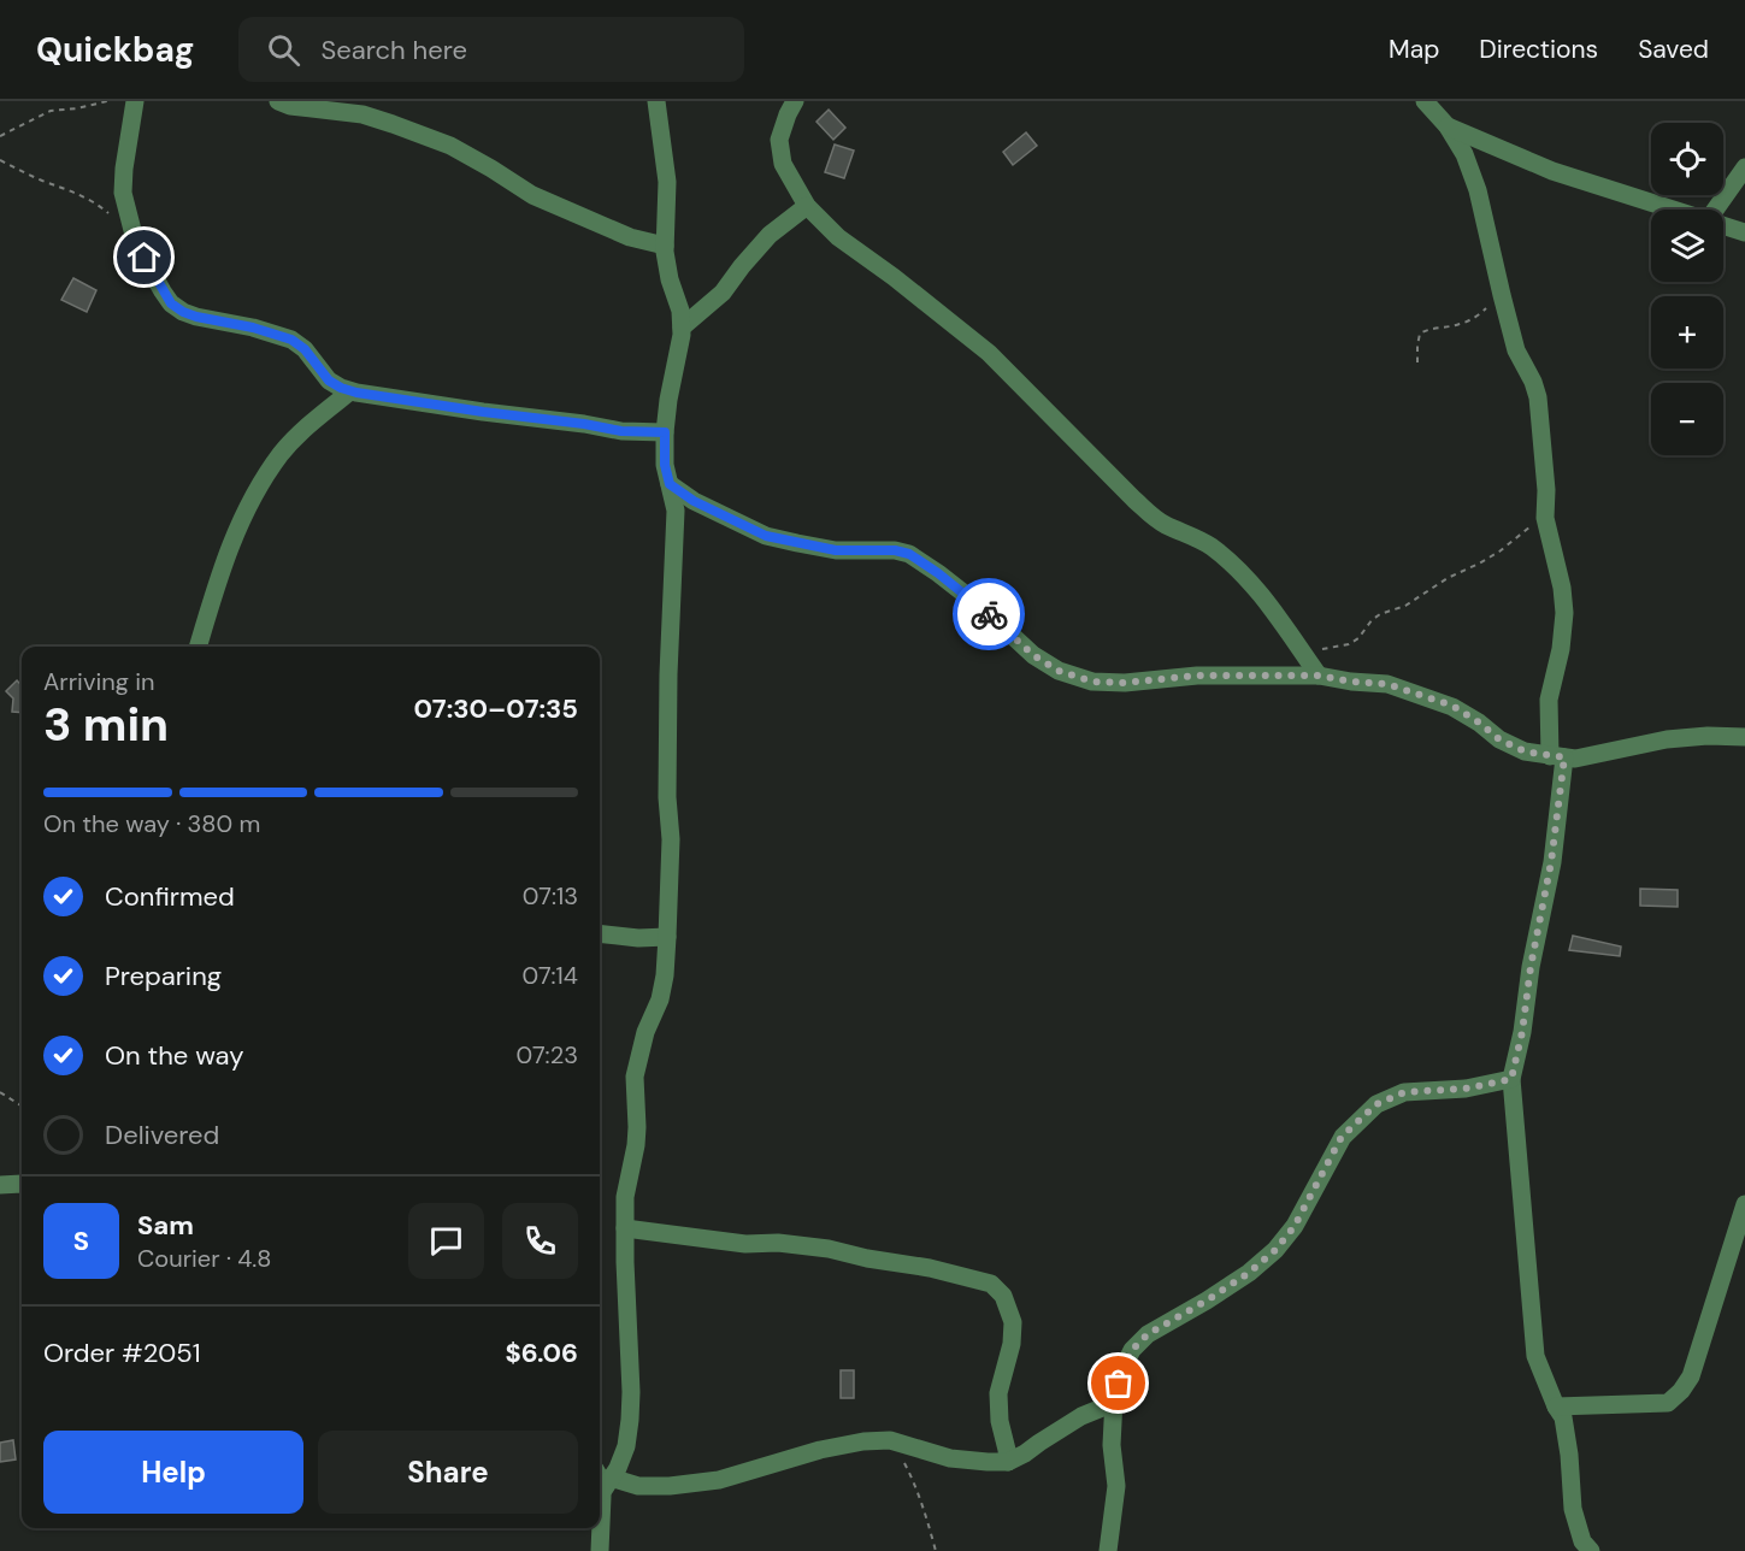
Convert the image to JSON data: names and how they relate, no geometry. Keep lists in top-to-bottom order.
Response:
{
  "page": {
    "header": "Quickbag",
    "search": "Search here",
    "nav": ["Map", "Directions", "Saved"],
    "map_buttons": ["+", "−"],
    "heading": ["3 min", "Arriving in", "07:30–07:35"],
    "panel": [
      "Sam",
      "Courier · 4.8",
      "Order #2051",
      "$6.06"
    ],
    "bar": "On the way · 380 m",
    "list": [
      ["Confirmed", "07:13"],
      ["Preparing", "07:14"],
      ["On the way", "07:23"],
      "Delivered"
    ],
    "round": "S",
    "buttons": ["Help", "Share"]
  }
}
